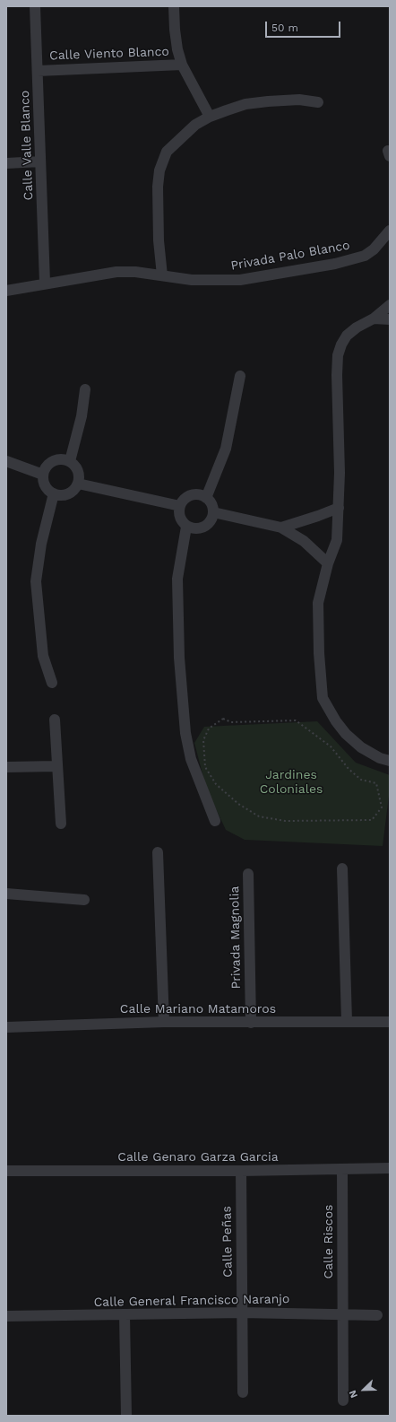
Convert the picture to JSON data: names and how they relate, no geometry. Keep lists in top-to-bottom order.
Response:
{
  "streets": {
    "street": [
      "Calle Viento Blanco",
      "Calle Valle Blanco",
      "Privada Palo Blanco",
      "Privada Magnolia",
      "Calle Mariano Matamoros",
      "Calle Genaro Garza Garcia",
      "Calle Peñas",
      "Calle Riscos",
      "Calle General Francisco Naranjo"
    ]
  },
  "crossings": [
    ["Calle Viento Blanco", "Calle Valle Blanco"],
    ["Calle Valle Blanco", "Privada Palo Blanco"],
    ["Privada Magnolia", "Calle Mariano Matamoros"],
    ["Calle Genaro Garza Garcia", "Calle Peñas"],
    ["Calle Genaro Garza Garcia", "Calle Riscos"],
    ["Calle Peñas", "Calle General Francisco Naranjo"],
    ["Calle Riscos", "Calle General Francisco Naranjo"]
  ],
  "parks": ["Jardines Coloniales"],
  "scale_bar": "50 m",
  "north": "bottom left"
}
